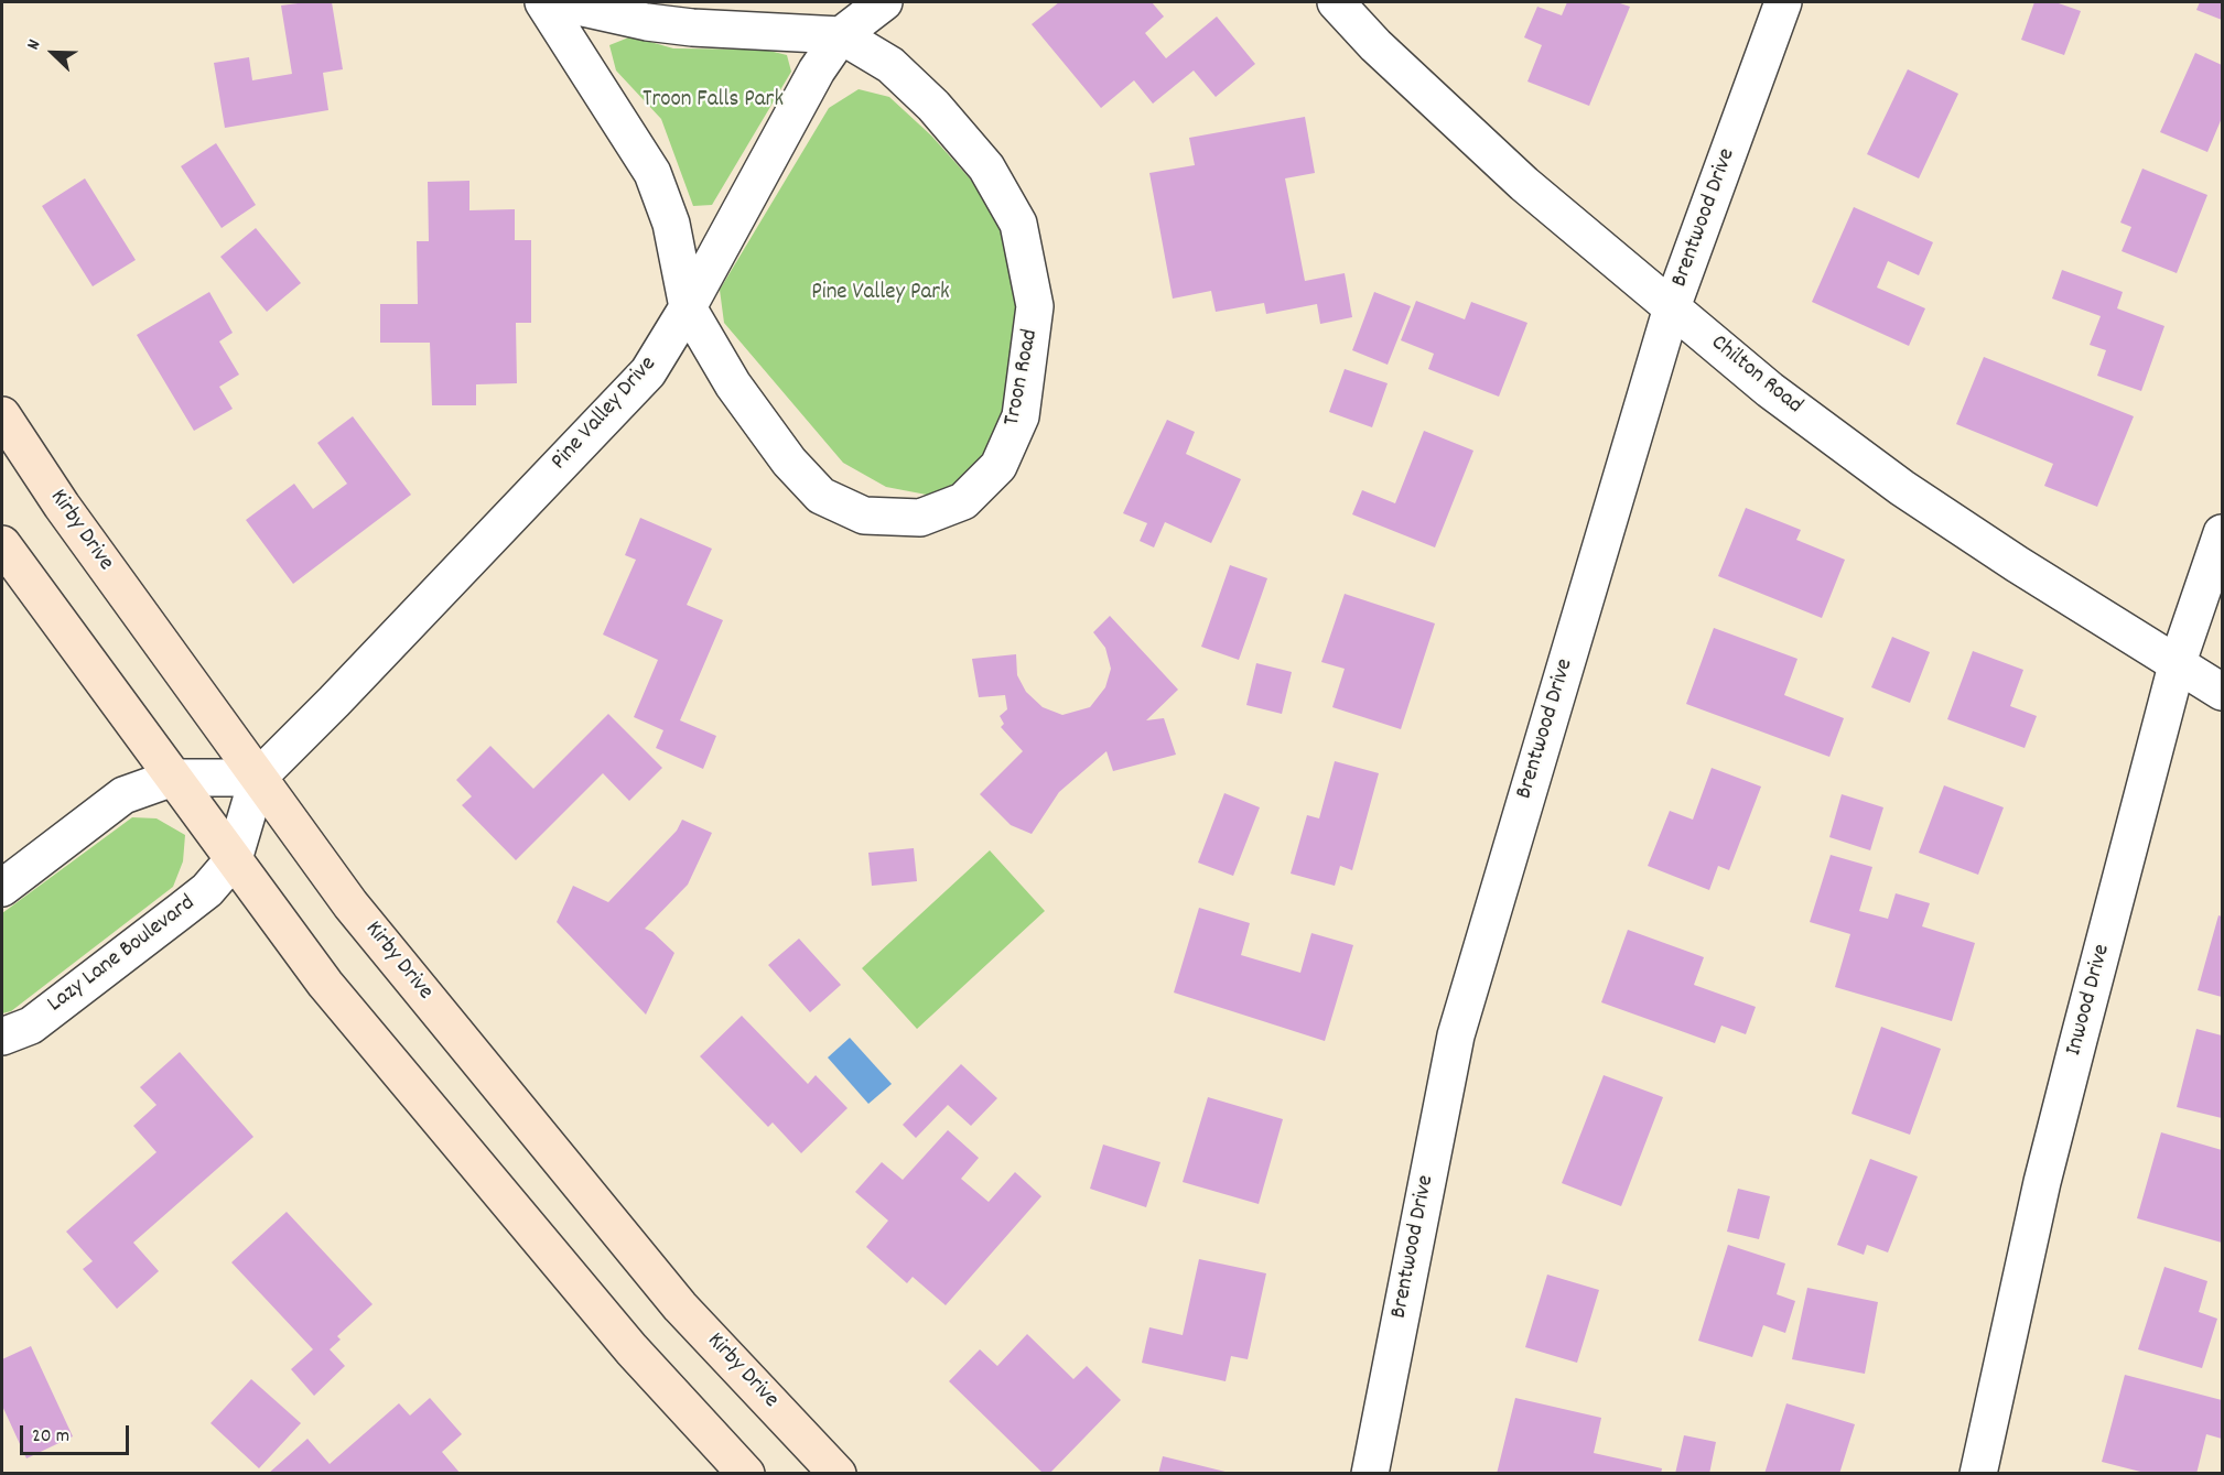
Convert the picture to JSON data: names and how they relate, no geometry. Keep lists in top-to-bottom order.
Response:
{
  "streets": {
    "main road": ["Kirby Drive"],
    "street": [
      "Brentwood Drive",
      "Chilton Road",
      "Troon Road",
      "Pine Valley Drive",
      "Lazy Lane Boulevard",
      "Inwood Drive"
    ]
  },
  "crossings": [
    ["Brentwood Drive", "Chilton Road"],
    ["Chilton Road", "Inwood Drive"],
    ["Troon Road", "Pine Valley Drive"],
    ["Pine Valley Drive", "Kirby Drive"]
  ],
  "parks": ["Troon Falls Park", "Pine Valley Park"],
  "scale_bar": "20 m",
  "north": "top left"
}
